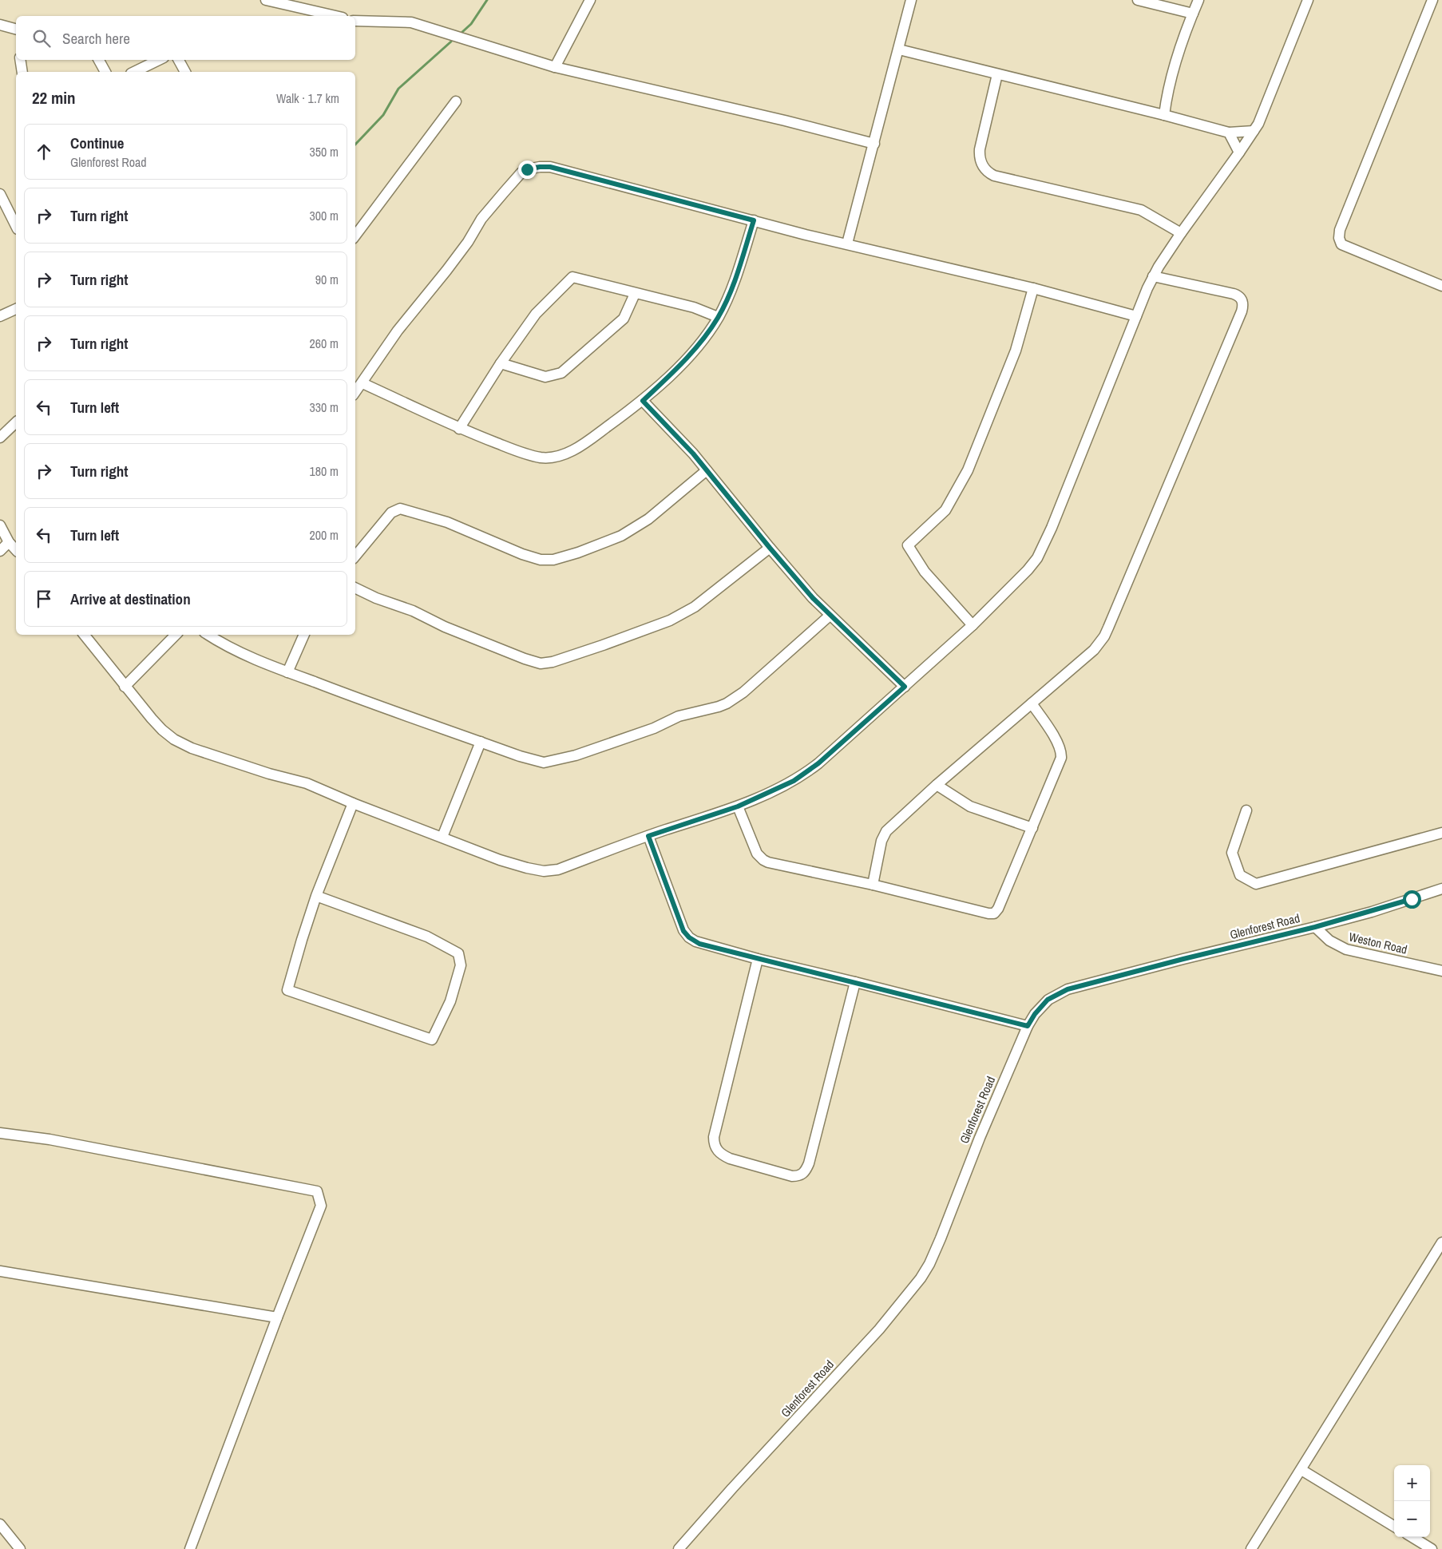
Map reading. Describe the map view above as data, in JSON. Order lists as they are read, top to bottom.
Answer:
{
  "streets": {
    "street": ["Glenforest Road", "Weston Road"]
  },
  "crossings": [
    ["Glenforest Road", "Weston Road"]
  ],
  "page": {
    "search": "Search here",
    "heading": ["22 min", "Walk · 1.7 km"],
    "list": [
      ["Continue", "Glenforest Road", "350 m"],
      ["Turn right", "300 m"],
      ["Turn right", "90 m"],
      ["Turn right", "260 m"],
      ["Turn left", "330 m"],
      ["Turn right", "180 m"],
      ["Turn left", "200 m"],
      "Arrive at destination"
    ],
    "map_buttons": ["+", "−"]
  }
}
